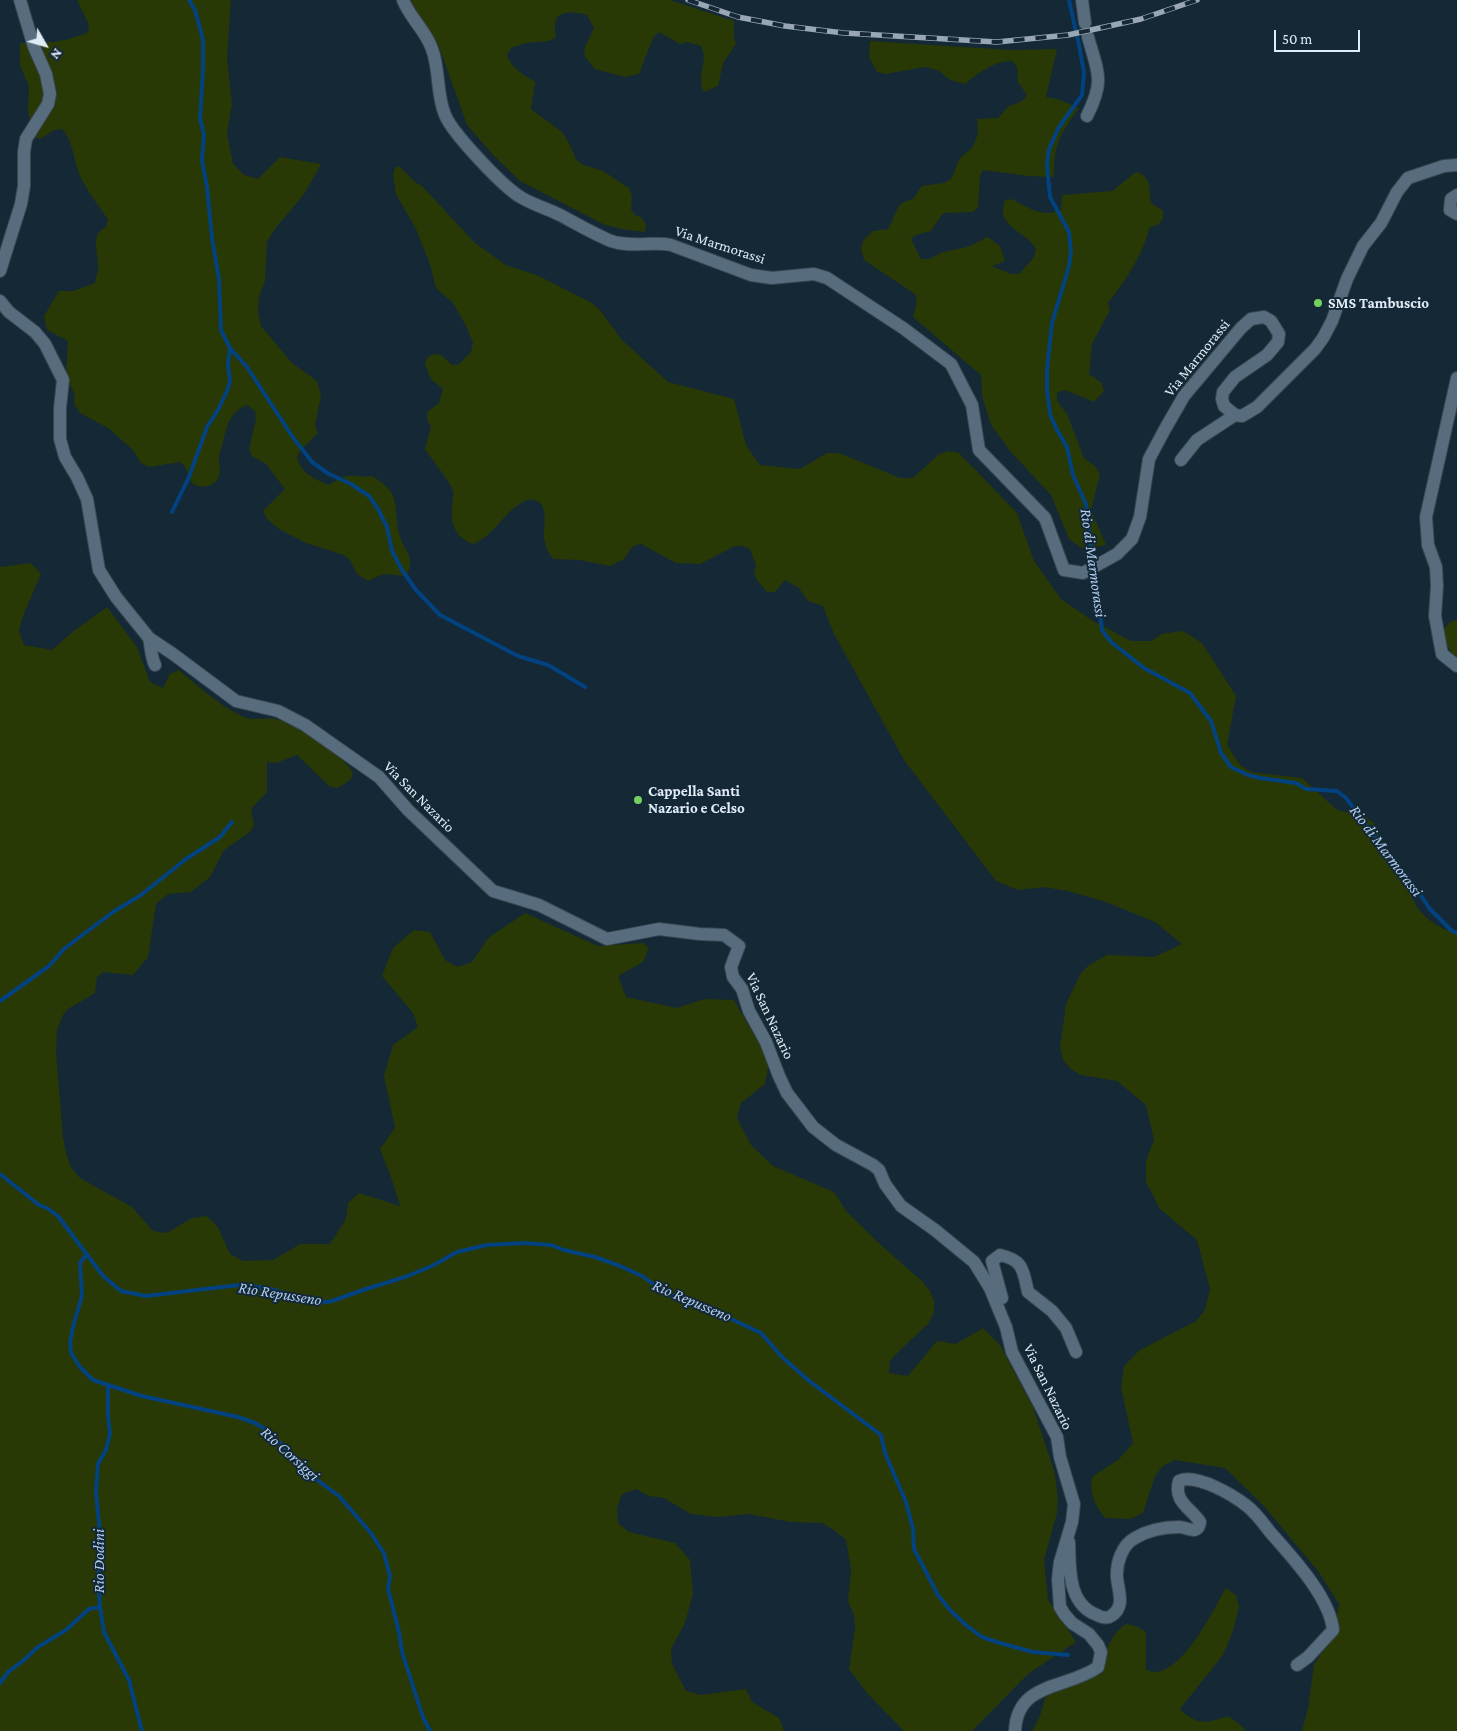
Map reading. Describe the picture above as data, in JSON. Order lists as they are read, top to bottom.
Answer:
{
  "streets": {
    "street": ["Via Marmorassi", "Via San Nazario"]
  },
  "water": [
    "Rio di Marmorassi",
    "Rio Repusseno",
    "Rio Corsiggi",
    "Rio Dodini"
  ],
  "places": ["SMS Tambuscio", "Cappella Santi Nazario e Celso"],
  "scale_bar": "50 m",
  "north": "bottom right"
}
